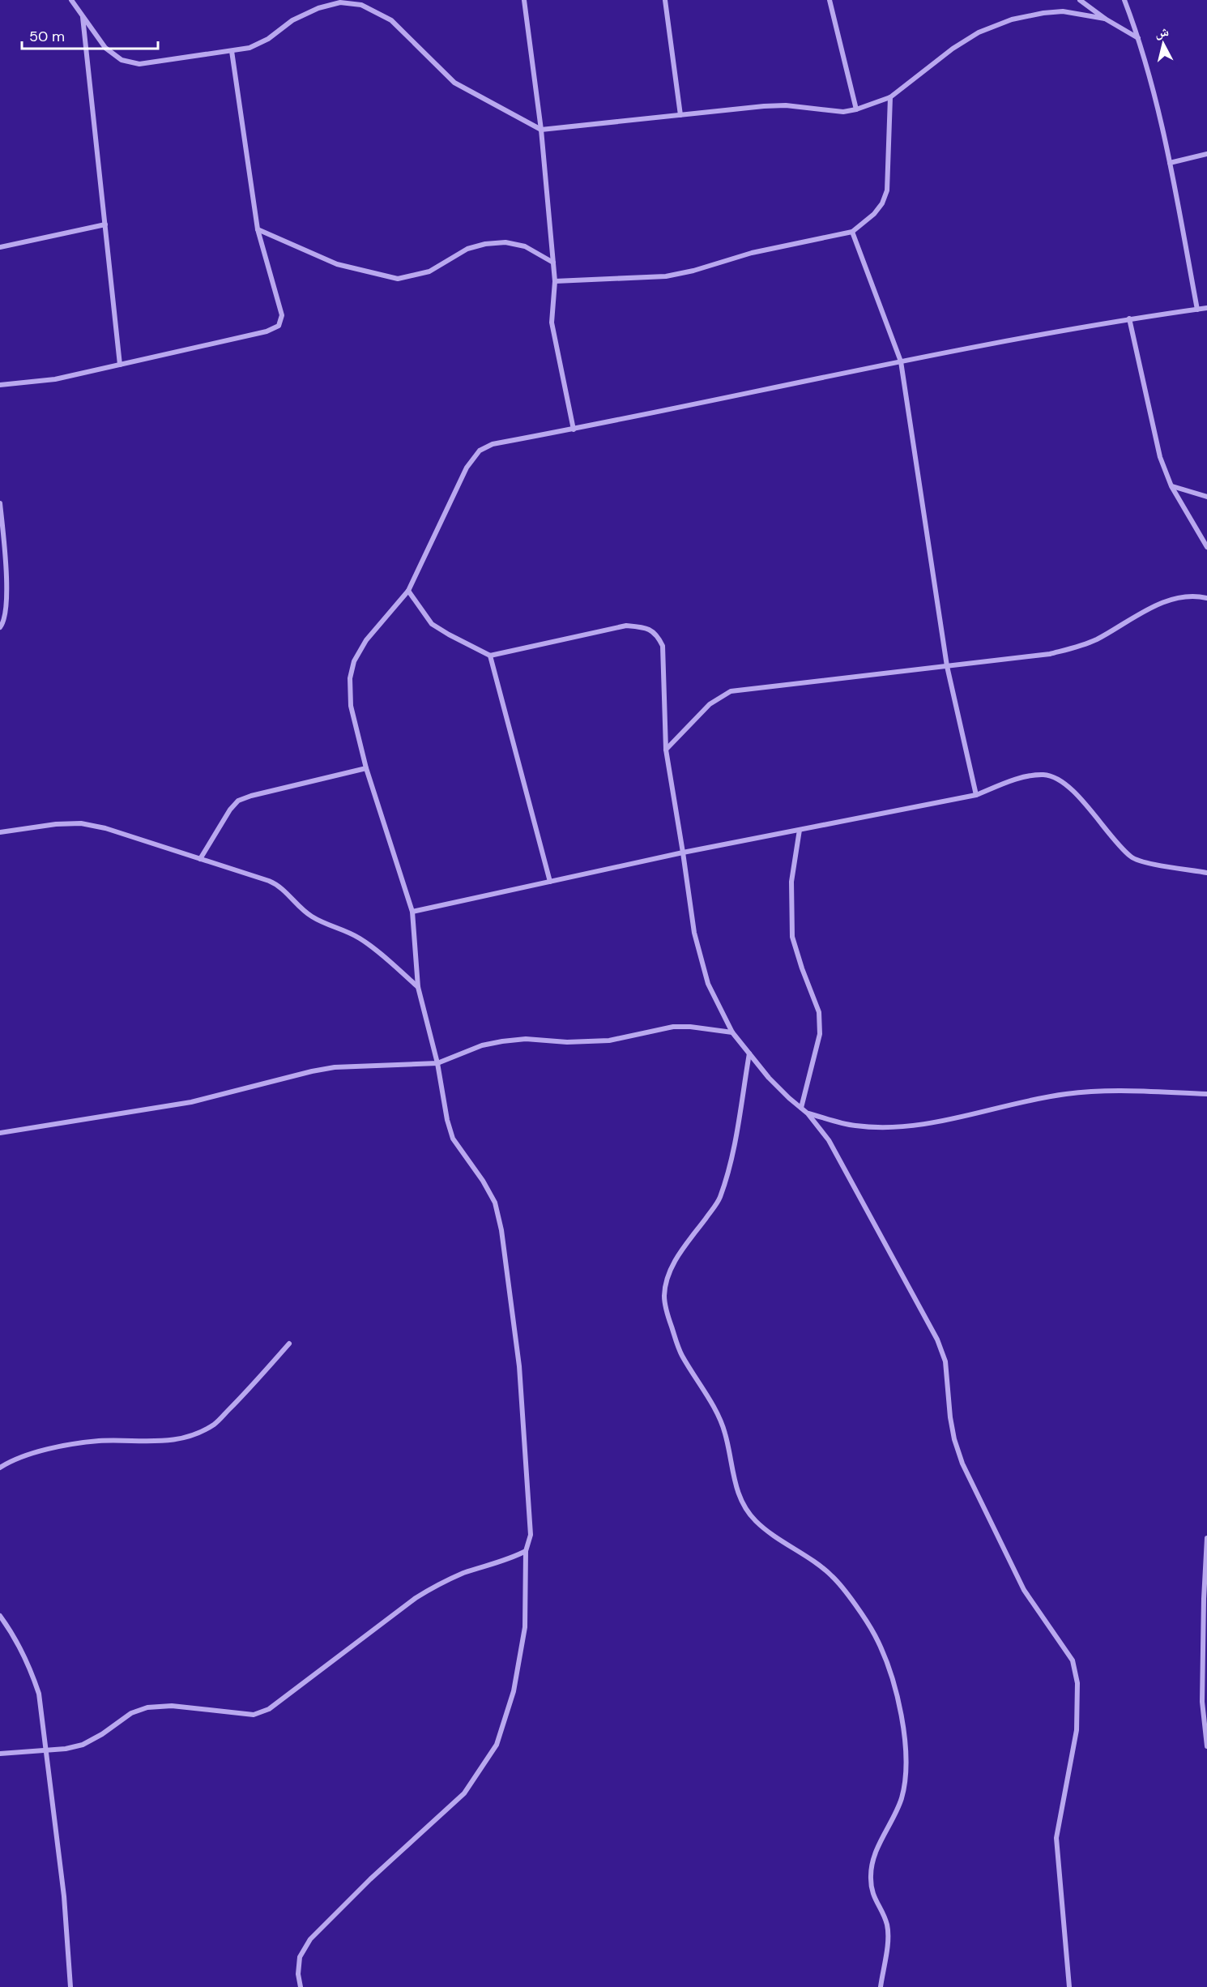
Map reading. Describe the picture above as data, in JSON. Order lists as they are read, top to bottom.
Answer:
{
  "scale_bar": "50 m",
  "north": "top"
}
